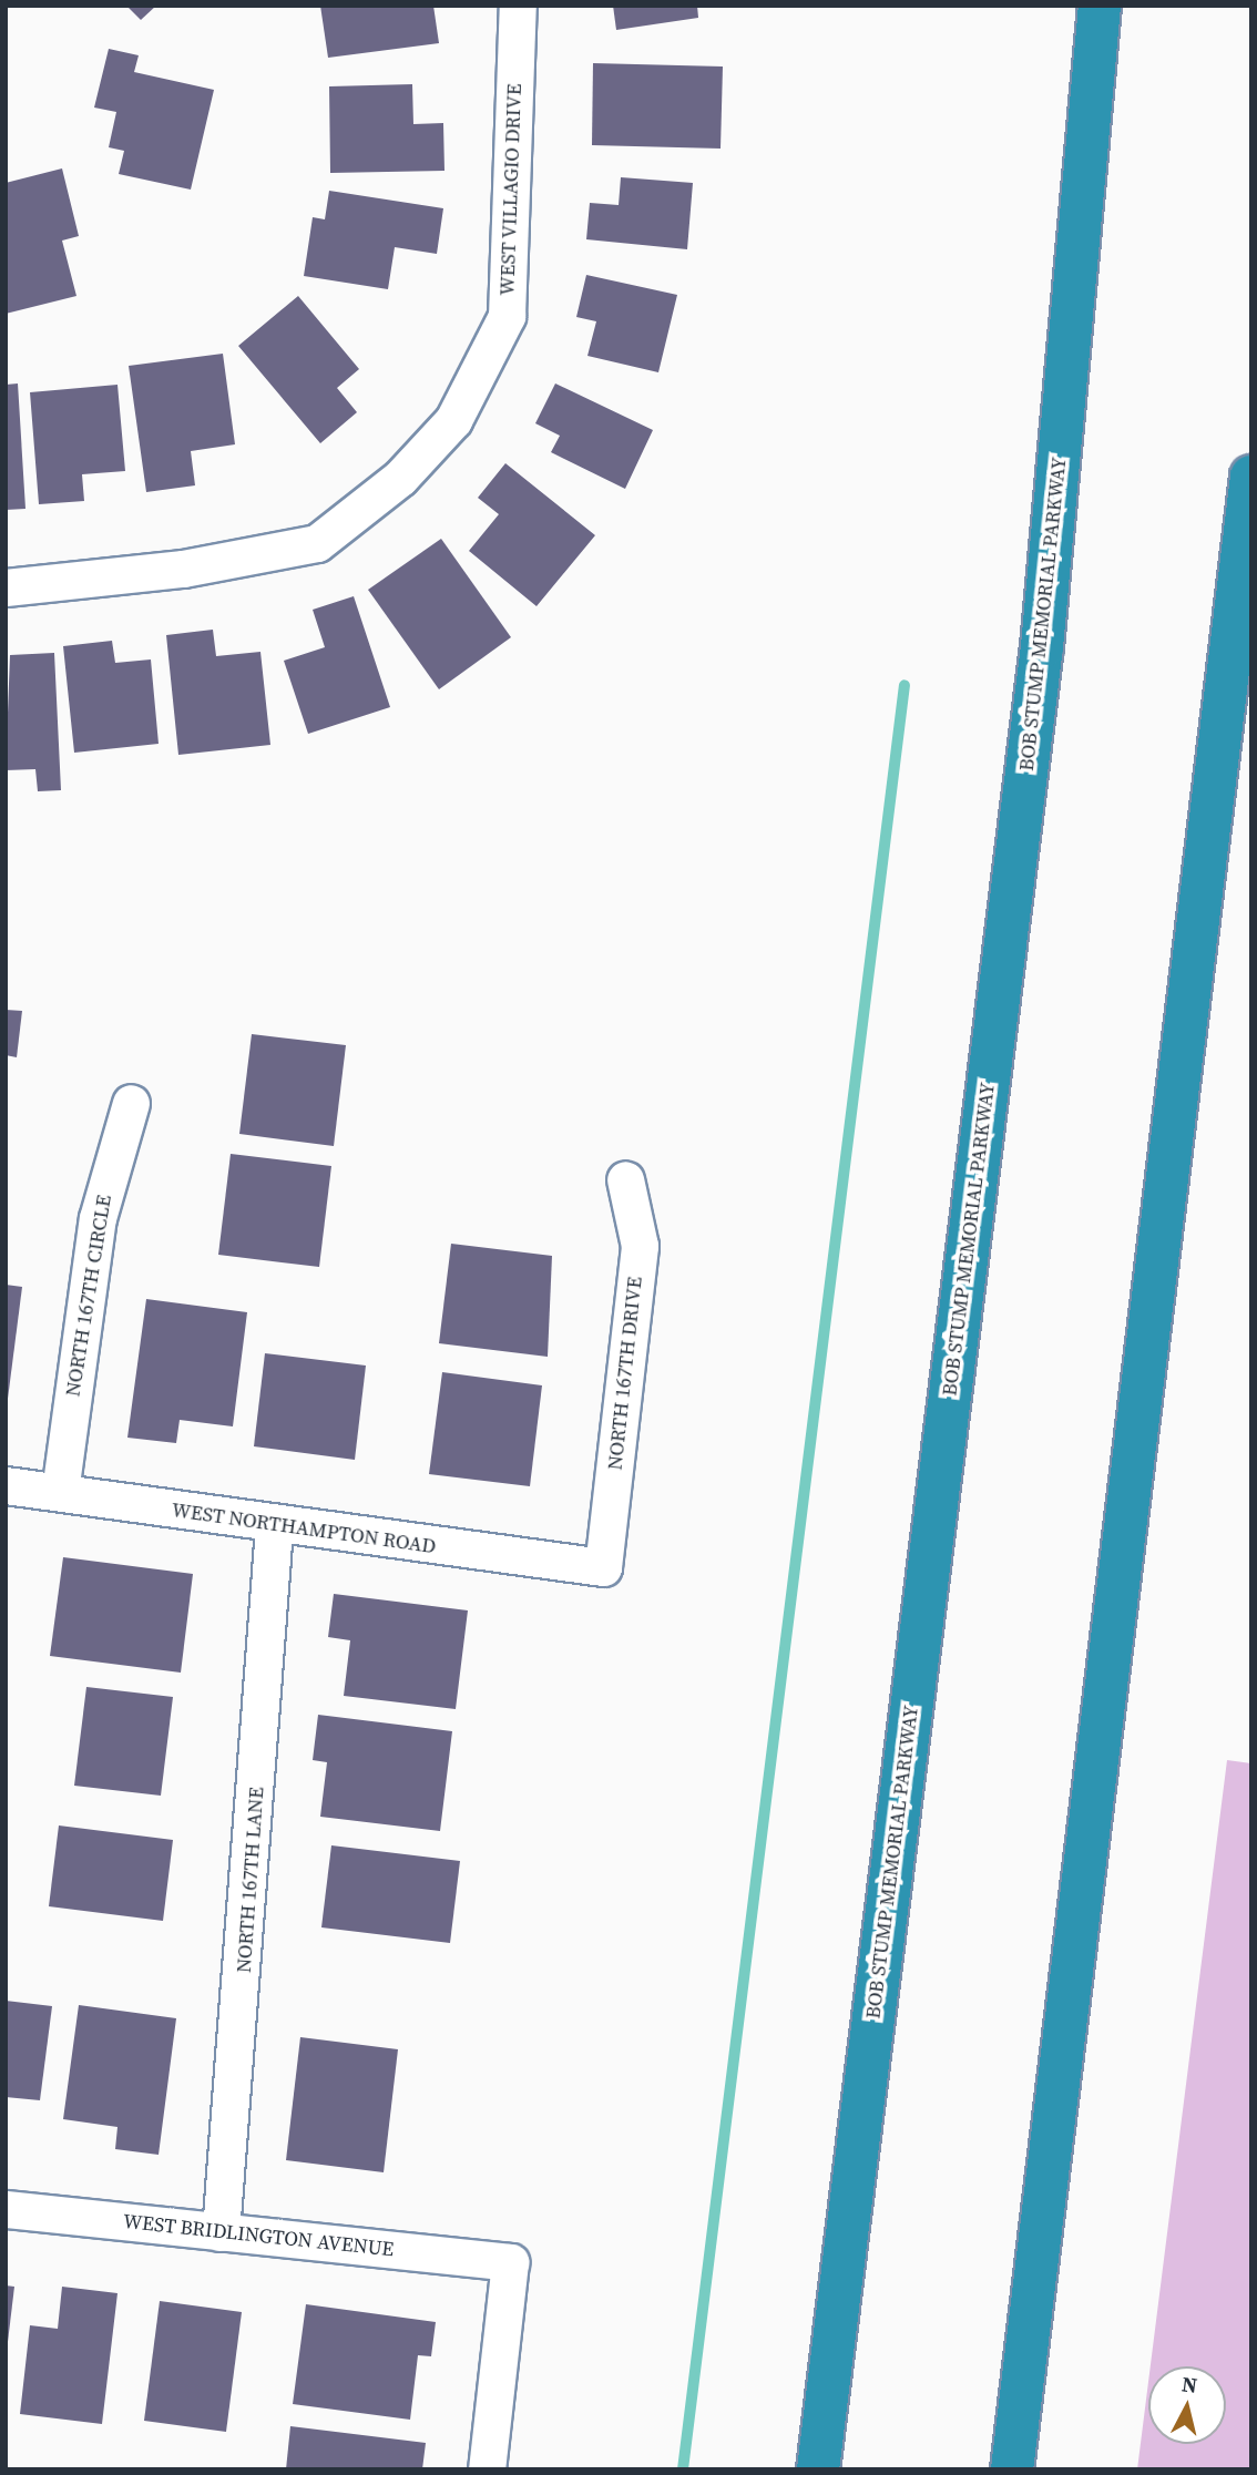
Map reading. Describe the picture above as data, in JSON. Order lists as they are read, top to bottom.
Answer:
{
  "streets": {
    "highway": ["BOB STUMP MEMORIAL PARKWAY"],
    "street": [
      "WEST VILLAGIO DRIVE",
      "NORTH 167TH CIRCLE",
      "NORTH 167TH DRIVE",
      "WEST NORTHAMPTON ROAD",
      "NORTH 167TH LANE",
      "WEST BRIDLINGTON AVENUE"
    ]
  },
  "crossings": [
    ["NORTH 167TH CIRCLE", "WEST NORTHAMPTON ROAD"],
    ["NORTH 167TH DRIVE", "WEST NORTHAMPTON ROAD"],
    ["WEST NORTHAMPTON ROAD", "NORTH 167TH LANE"],
    ["NORTH 167TH LANE", "WEST BRIDLINGTON AVENUE"]
  ],
  "north": "top"
}
